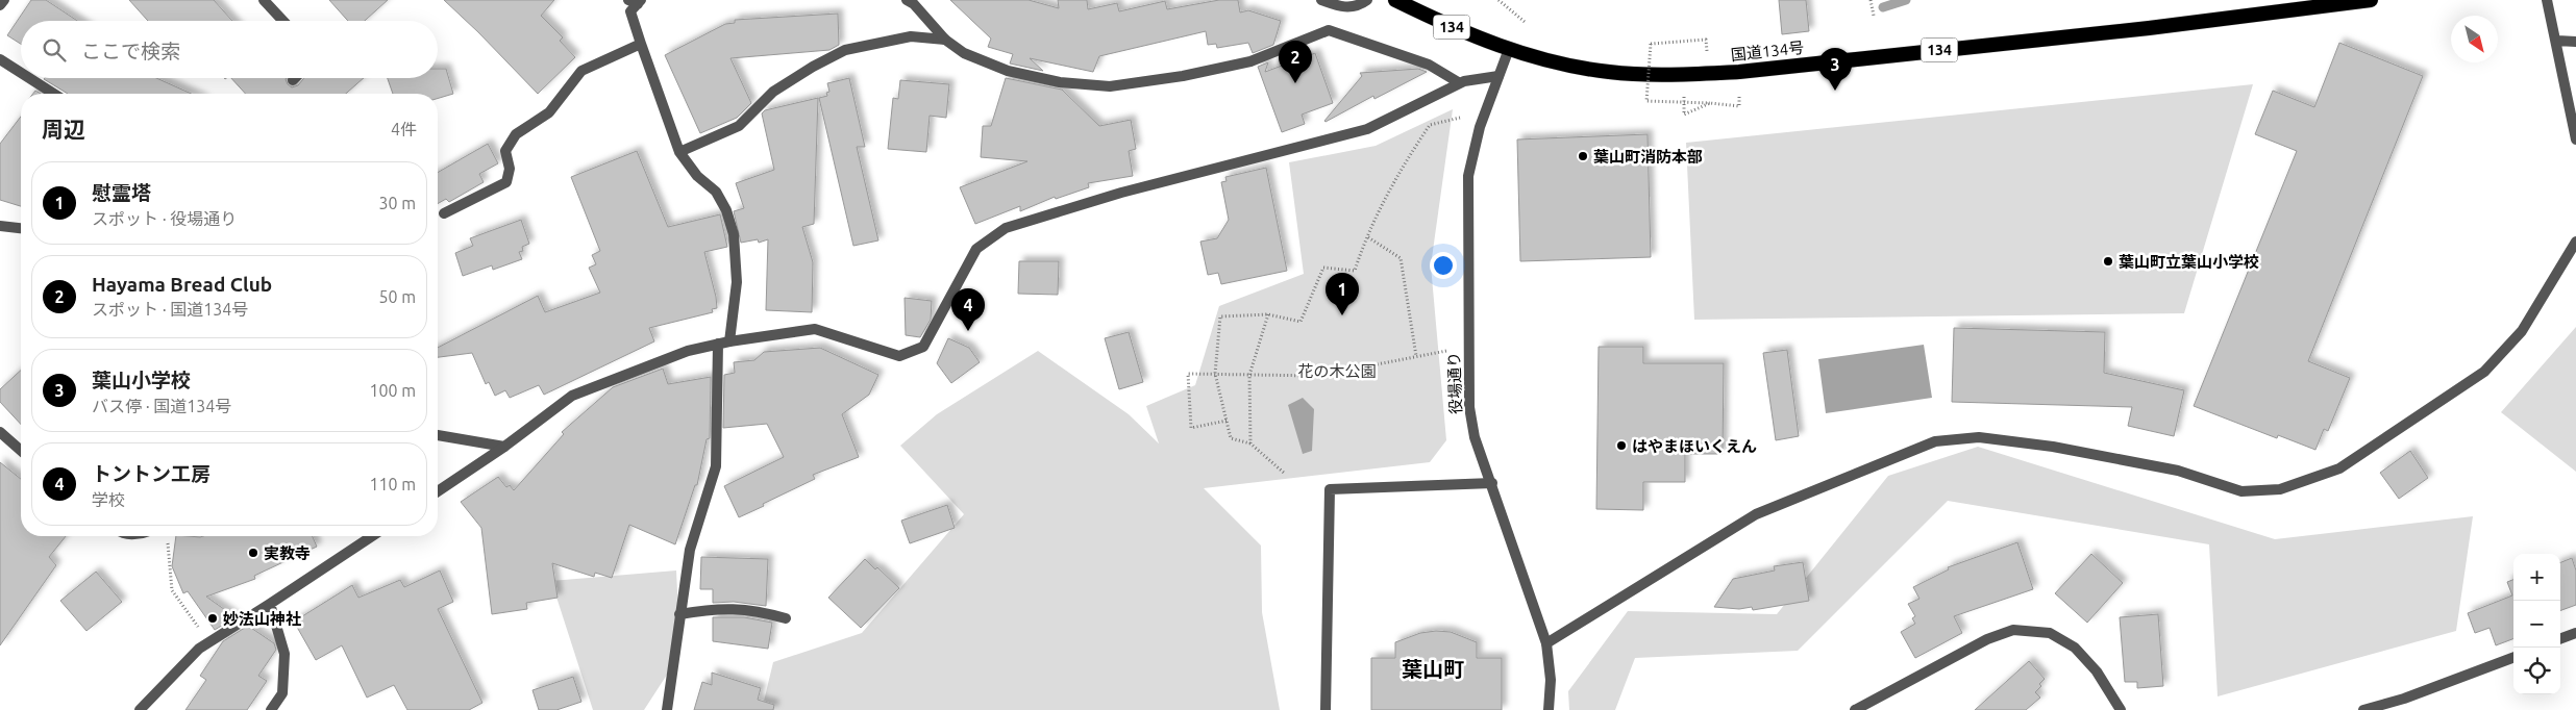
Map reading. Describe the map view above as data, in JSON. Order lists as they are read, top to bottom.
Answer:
{
  "streets": {
    "highway": ["134", "国道134号"],
    "street": ["役場通り"]
  },
  "crossings": [
    ["国道134号", "役場通り"]
  ],
  "districts": ["葉山町"],
  "parks": ["花の木公園"],
  "places": [
    "葉山町消防本部",
    "葉山町立葉山小学校",
    "はやまほいくえん",
    "実教寺",
    "妙法山神社"
  ],
  "north": "bottom right",
  "page": {
    "search": "ここで検索",
    "pins": [
      "2",
      "3",
      "1",
      "4"
    ],
    "heading": ["周辺", "4件"],
    "list": [
      {
        "mark": "1",
        "name": "慰霊塔",
        "note": "スポット · 役場通り",
        "value": "30 m"
      },
      {
        "mark": "2",
        "name": "Hayama Bread Club",
        "note": "スポット · 国道134号",
        "value": "50 m"
      },
      {
        "mark": "3",
        "name": "葉山小学校",
        "note": "バス停 · 国道134号",
        "value": "100 m"
      },
      {
        "mark": "4",
        "name": "トントン工房",
        "note": "学校",
        "value": "110 m"
      }
    ],
    "map_buttons": ["+", "−"]
  }
}
